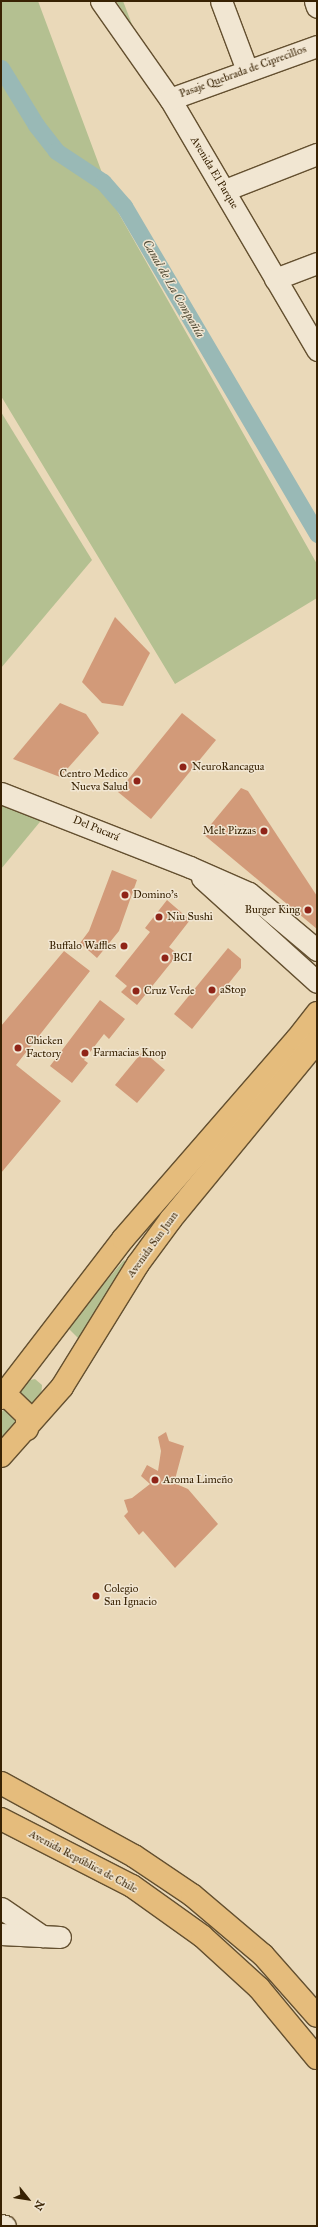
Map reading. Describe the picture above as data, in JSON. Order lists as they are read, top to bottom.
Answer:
{
  "streets": {
    "main road": ["Avenida San Juan", "Avenida República de Chile"],
    "street": ["Pasaje Quebrada de Ciprecillos", "Avenida El Parque", "Del Pucará"]
  },
  "crossings": [
    ["Pasaje Quebrada de Ciprecillos", "Avenida El Parque"]
  ],
  "water": ["Canal de La Compañía"],
  "places": [
    "NeuroRancagua",
    "Centro Medico Nueva Salud",
    "Melt Pizzas",
    "Domino's",
    "Burger King",
    "Niu Sushi",
    "Buffalo Waffles",
    "BCI",
    "aStop",
    "Cruz Verde",
    "Chicken Factory",
    "Farmacias Knop",
    "Aroma Limeño",
    "Colegio San Ignacio"
  ],
  "north": "bottom right"
}
